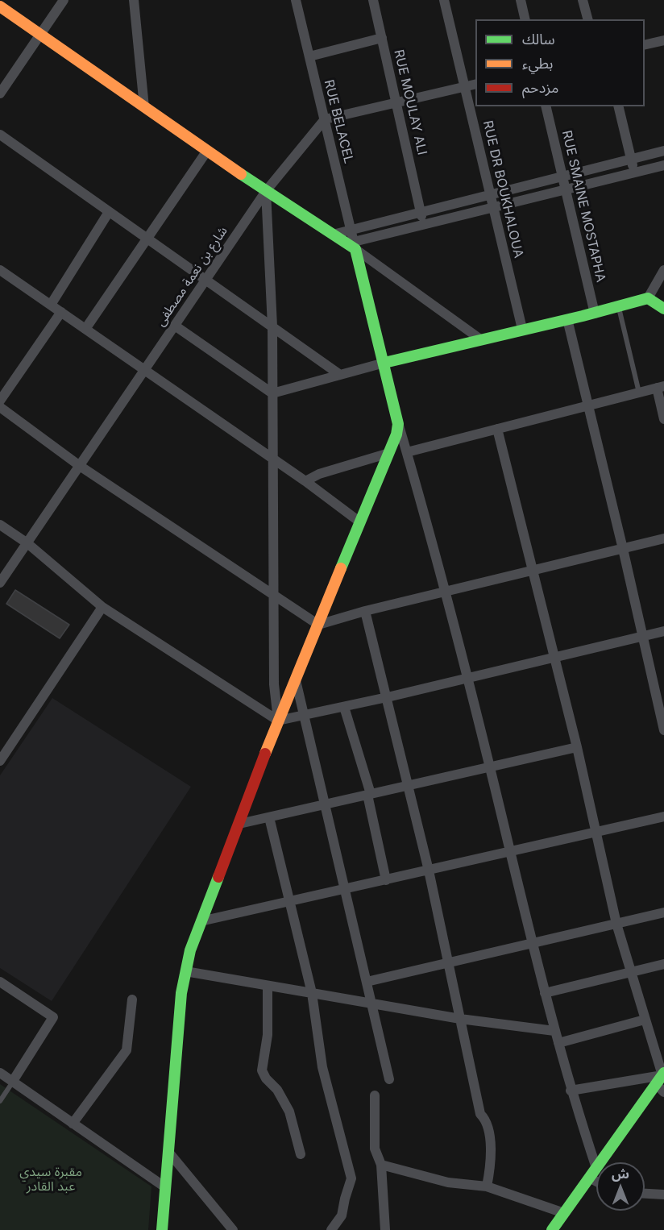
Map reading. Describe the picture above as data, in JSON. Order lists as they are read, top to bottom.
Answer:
{
  "streets": {
    "street": [
      "RUE MOULAY ALI",
      "RUE BELACEL",
      "RUE DR BOUKHALOUA",
      "RUE SMAINE MOSTAPHA",
      "شارع بن نعمة مصطفى"
    ]
  },
  "crossings": [
    ["RUE BELACEL", "شارع بن نعمة مصطفى"]
  ],
  "parks": ["مقبرة سيدي عبد القادر"],
  "legend": ["سالك", "بطيء", "مزدحم"],
  "north": "top"
}
